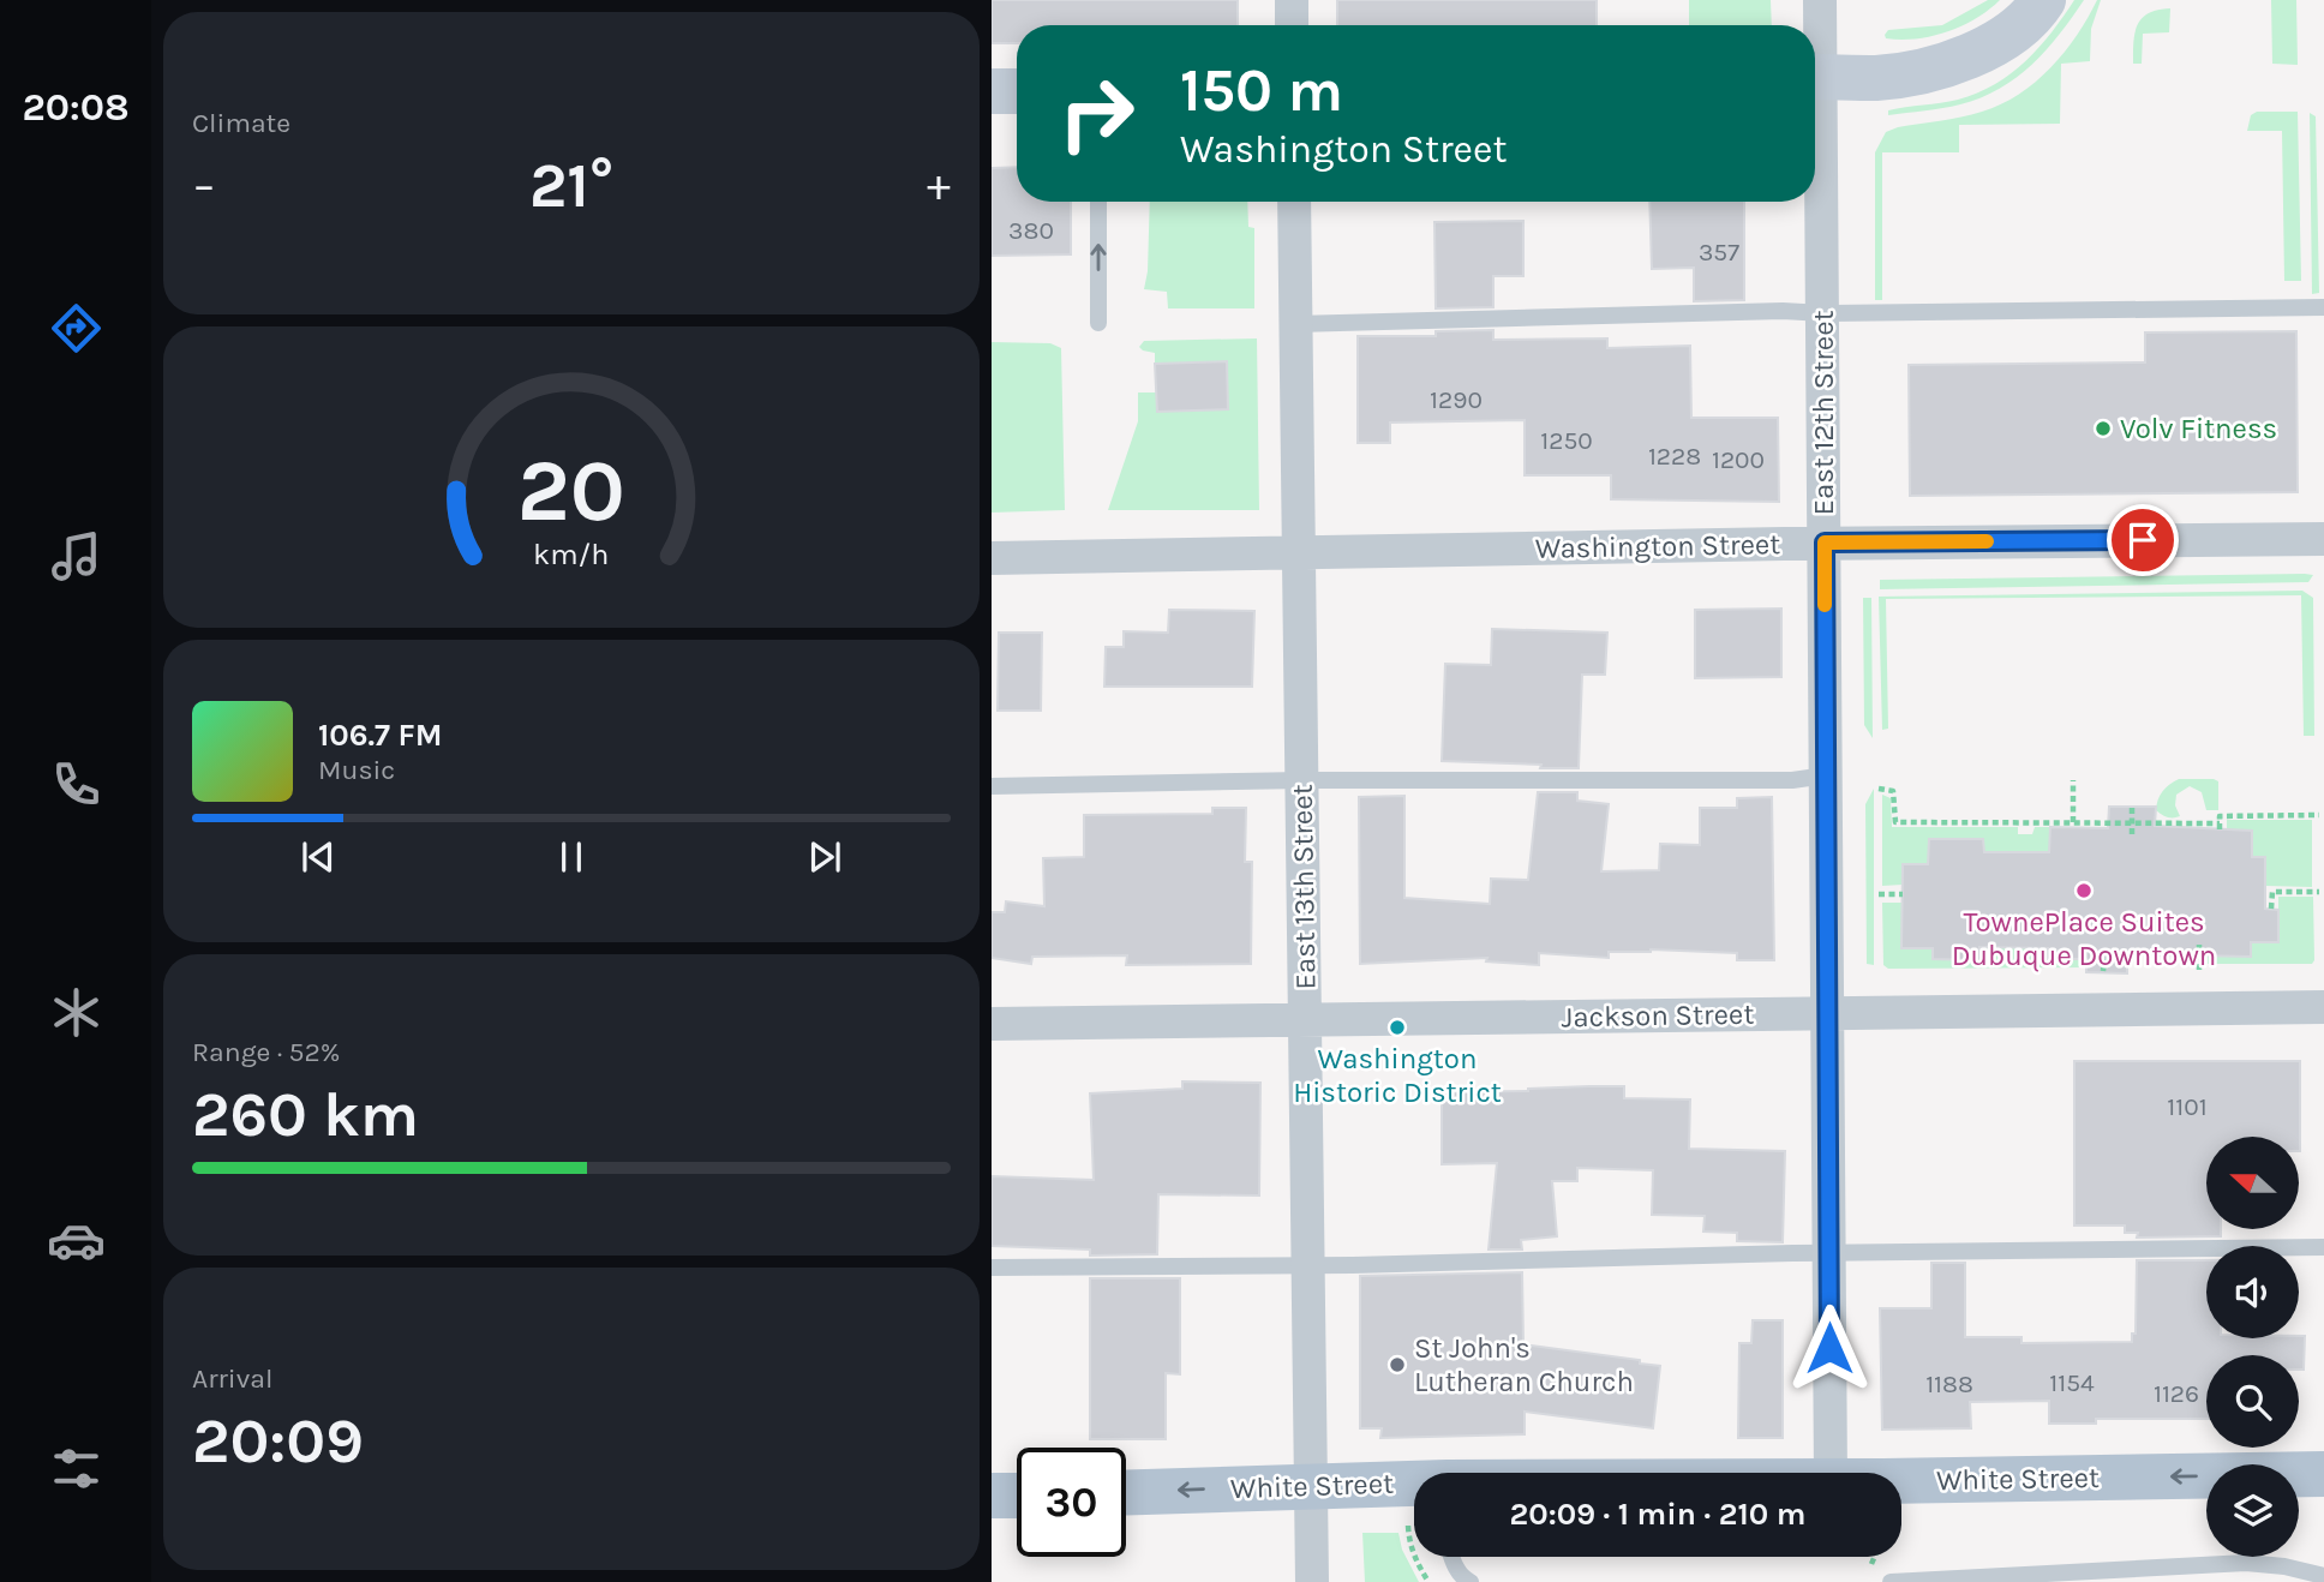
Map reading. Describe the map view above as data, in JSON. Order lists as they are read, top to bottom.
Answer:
{
  "streets": {
    "main road": ["White Street"],
    "street": [
      "East 12th Street",
      "Washington Street",
      "East 13th Street",
      "Jackson Street"
    ]
  },
  "crossings": [
    ["East 12th Street", "Washington Street"],
    ["East 12th Street", "Jackson Street"],
    ["Washington Street", "East 13th Street"],
    ["East 13th Street", "Jackson Street"],
    ["East 13th Street", "White Street"]
  ],
  "one_way": ["White Street"],
  "places": [
    "Volv Fitness",
    "TownePlace Suites Dubuque Downtown",
    "Washington Historic District",
    "St John's Lutheran Church"
  ],
  "house_numbers": [
    "380",
    "357",
    "1290",
    "1250",
    "1228",
    "1200",
    "1101",
    "1154",
    "1188",
    "1126"
  ],
  "north": "left",
  "page": {
    "tabs": "20:08",
    "tile": [
      "Climate",
      ["Range · 52%", "260 km"],
      ["Arrival", "20:09"]
    ],
    "turn": ["150 m", "Washington Street"],
    "heat": ["−", "21°", "+"],
    "song": ["106.7 FM", "Music"],
    "limit": "30",
    "trip": "20:09 · 1 min · 210 m",
    "gauge": ["20", "km/h"]
  }
}
